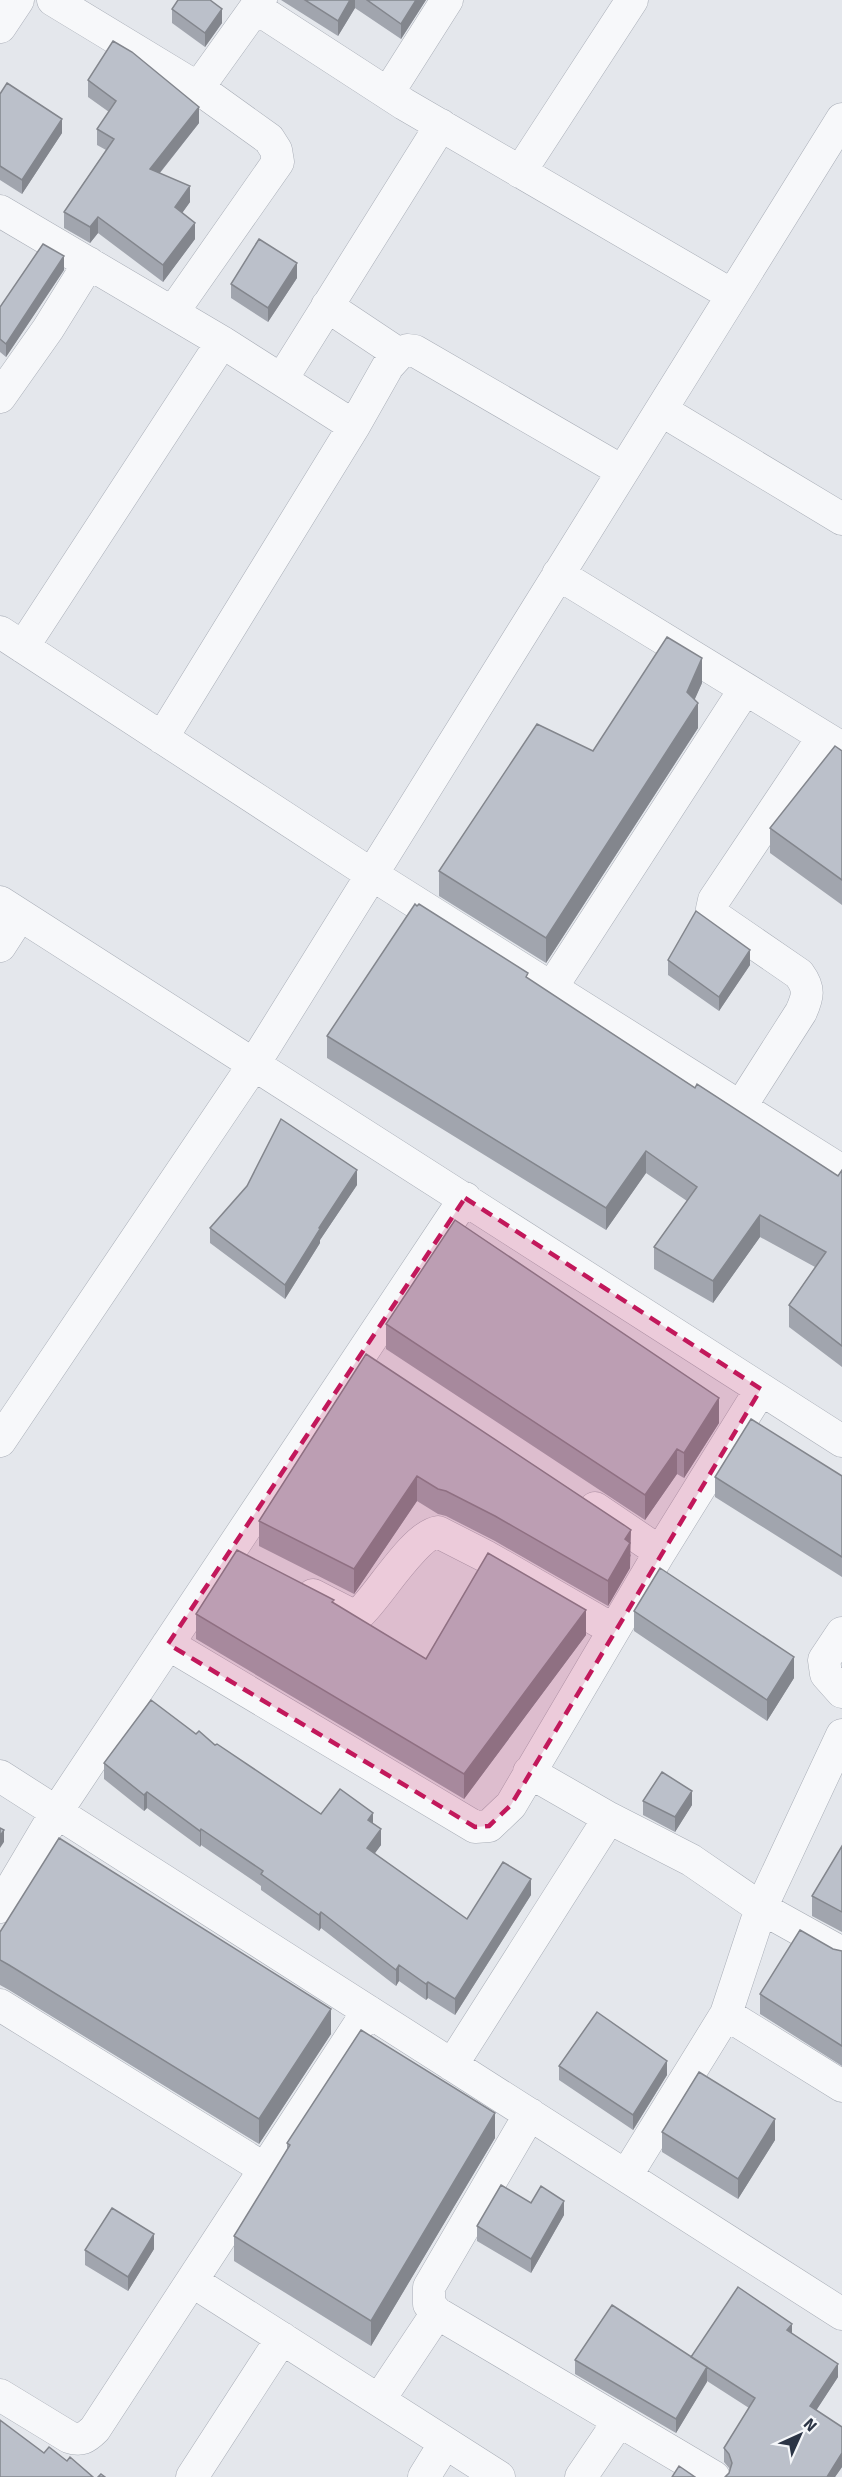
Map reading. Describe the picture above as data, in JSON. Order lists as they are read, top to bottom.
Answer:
{
  "north": "top right"
}
